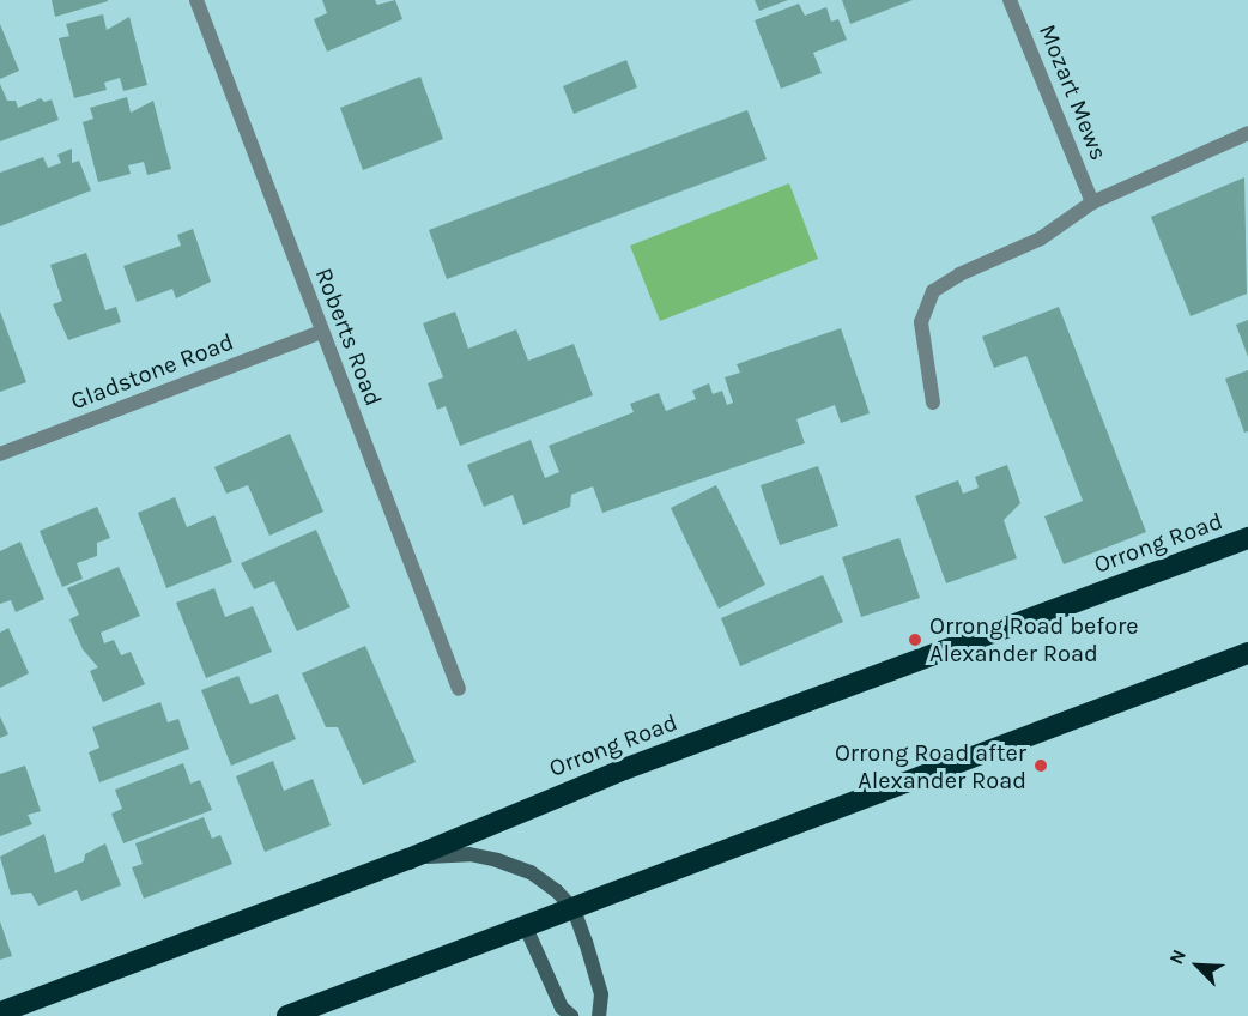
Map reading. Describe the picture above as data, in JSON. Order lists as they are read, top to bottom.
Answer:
{
  "streets": {
    "highway": ["Orrong Road"],
    "street": ["Mozart Mews", "Roberts Road", "Gladstone Road"]
  },
  "crossings": [
    ["Roberts Road", "Gladstone Road"]
  ],
  "places": ["Orrong Road before Alexander Road", "Orrong Road after Alexander Road"],
  "north": "top left"
}
